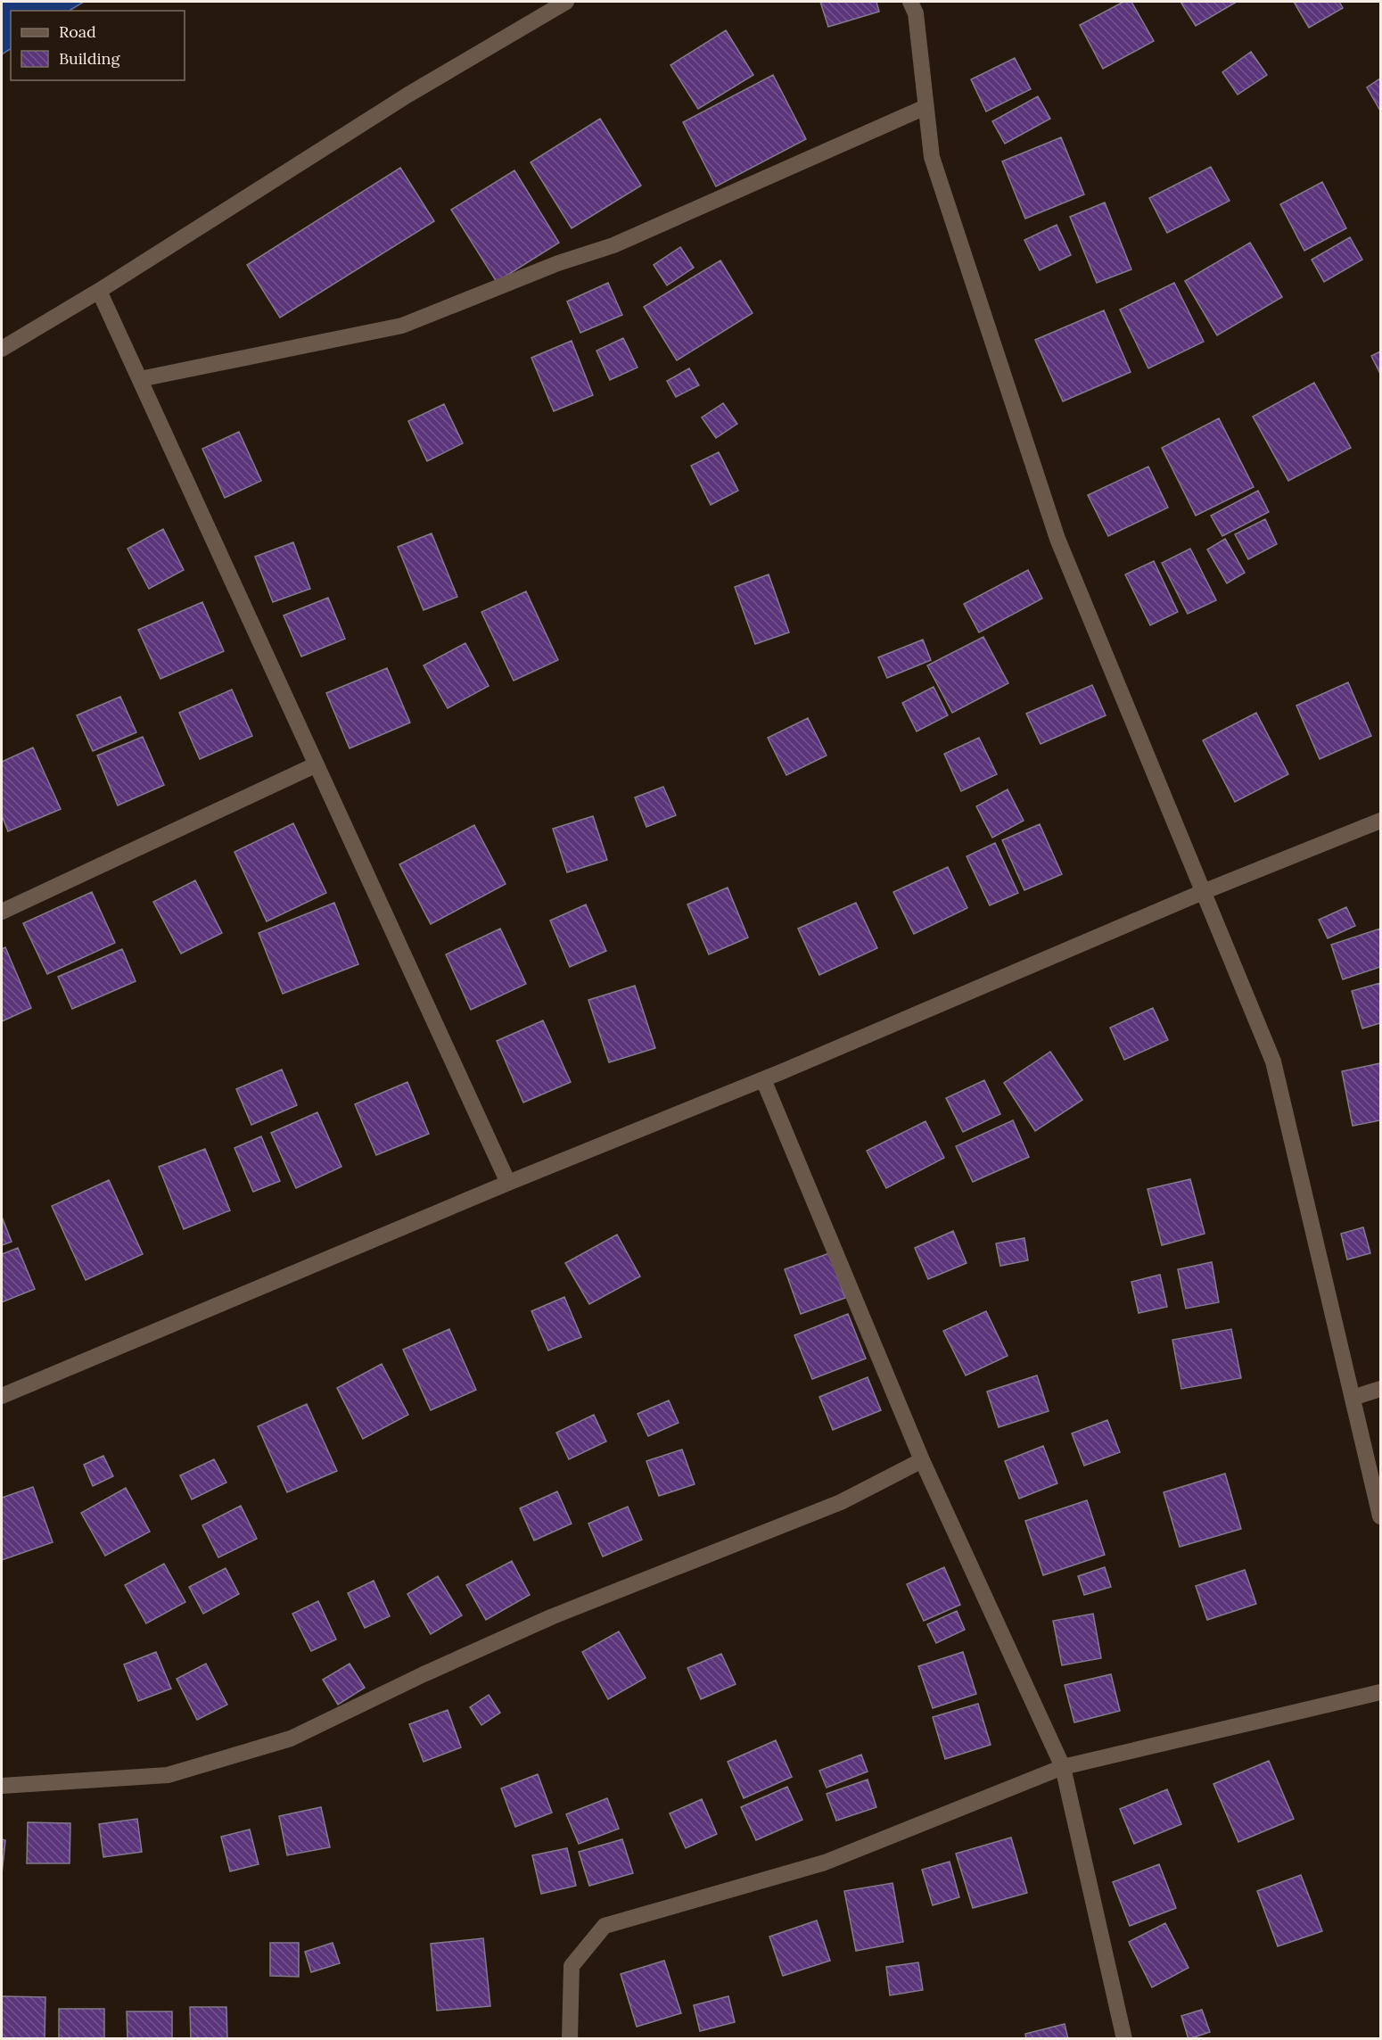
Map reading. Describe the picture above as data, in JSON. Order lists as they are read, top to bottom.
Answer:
{
  "legend": ["Road", "Building"]
}
